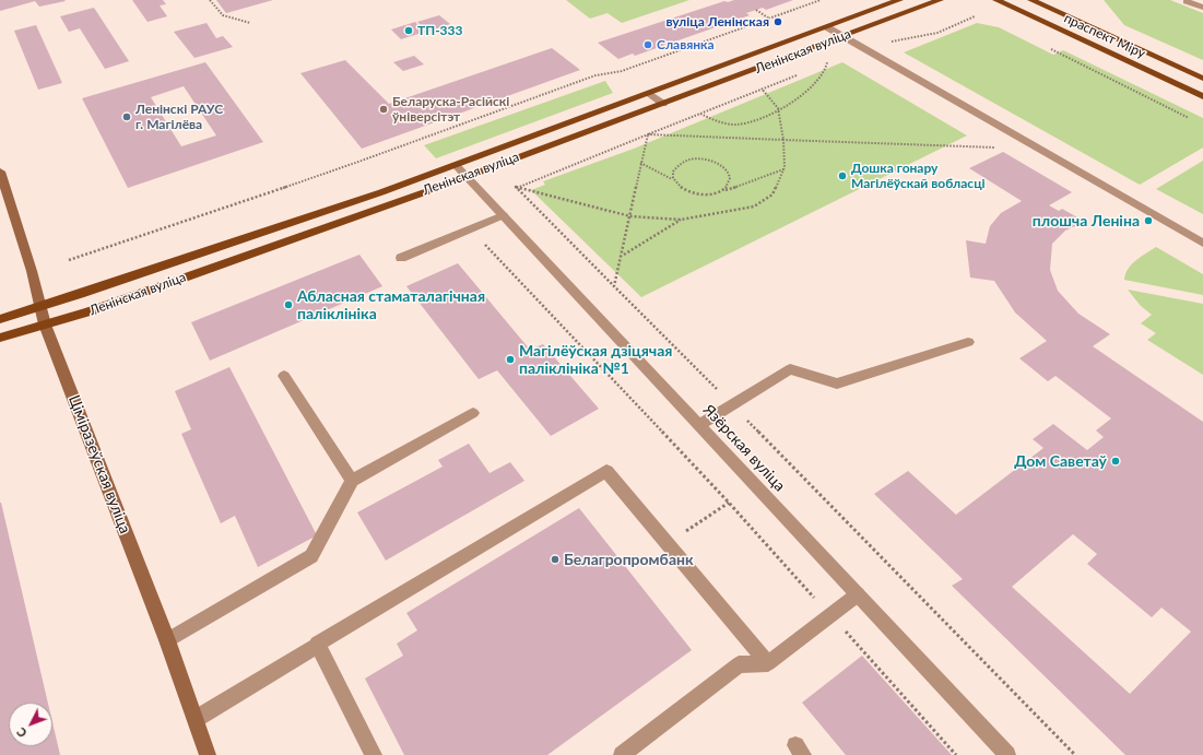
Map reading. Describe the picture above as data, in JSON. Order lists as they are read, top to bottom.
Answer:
{
  "streets": {
    "main road": ["праспект Міру", "Ленінская вуліца", "Ціміразеўская вуліца"],
    "street": ["Язёрская вуліца"]
  },
  "crossings": [
    ["Ленінская вуліца", "Язёрская вуліца"],
    ["Ленінская вуліца", "Ціміразеўская вуліца"]
  ],
  "places": [
    "вуліца Ленінская",
    "ТП-333",
    "Славянка",
    "Беларуска-Расійскі ўніверсітэт",
    "Ленінскі РАУС г. Магілёва",
    "Дошка гонару Магілёўскай вобласці",
    "плошча Леніна",
    "Абласная стаматалагічная паліклініка",
    "Магілёўская дзіцячая паліклініка №1",
    "Дом Саветаў",
    "Белагропромбанк"
  ],
  "north": "bottom left"
}
